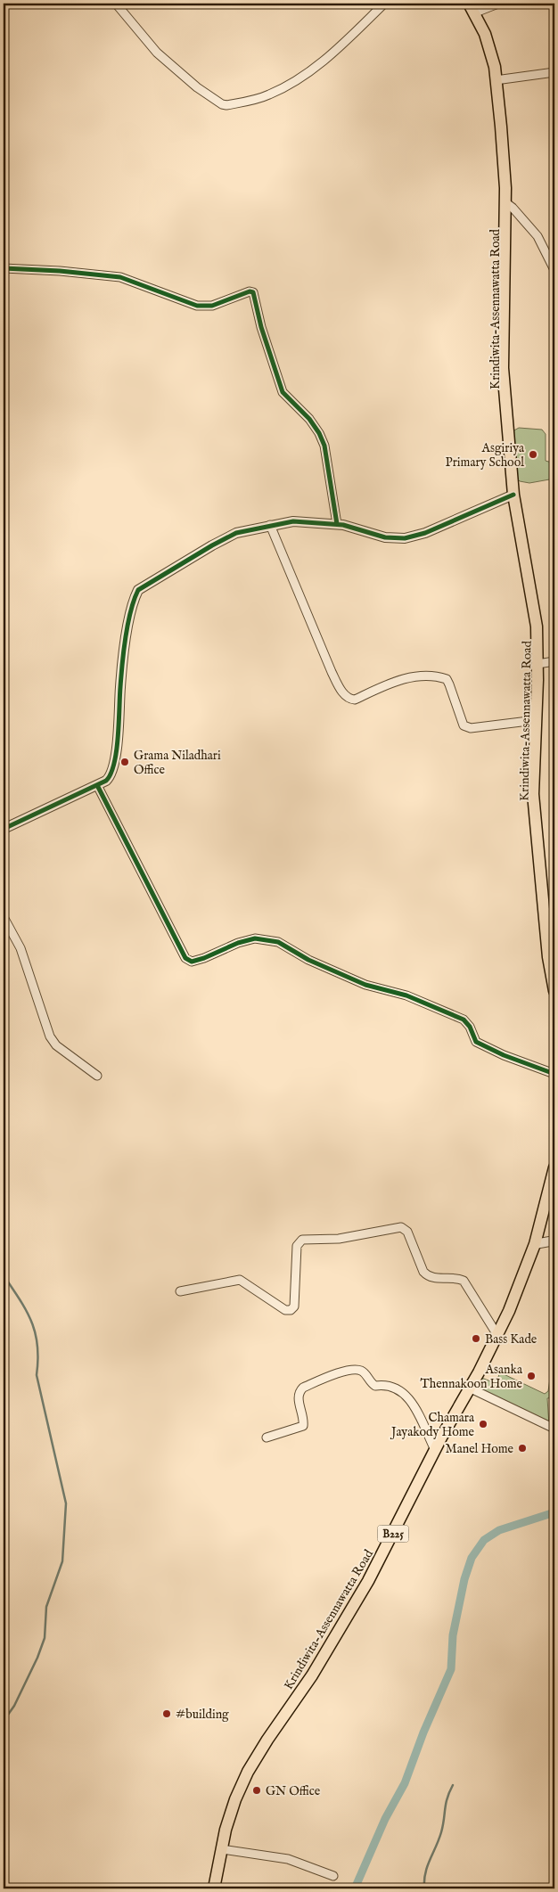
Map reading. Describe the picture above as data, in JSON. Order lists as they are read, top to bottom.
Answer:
{
  "streets": {
    "main road": ["Krindiwita-Assennawatta Road", "B225"]
  },
  "places": [
    "Asgiriya Primary School",
    "Grama Niladhari Office",
    "Bass Kade",
    "Asanka Thennakoon Home",
    "Chamara Jayakody Home",
    "Manel Home",
    "#building",
    "GN Office"
  ]
}
